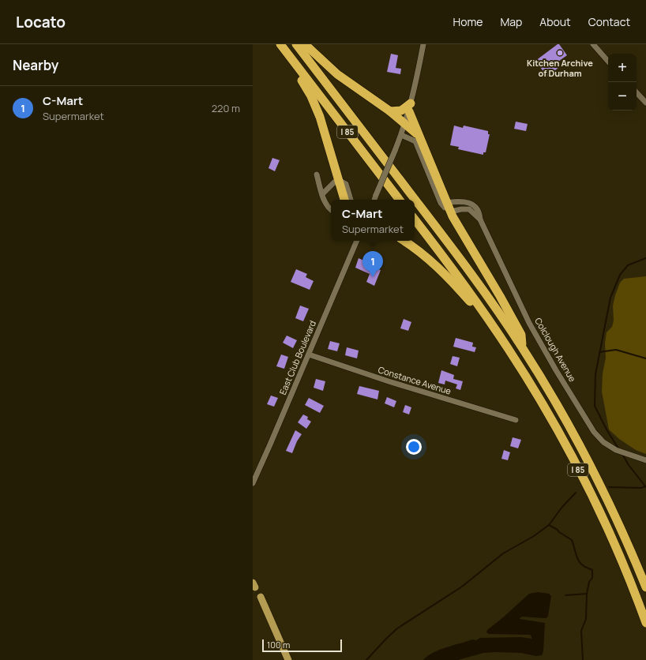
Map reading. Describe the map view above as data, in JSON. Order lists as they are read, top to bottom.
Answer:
{
  "streets": {
    "highway": ["I 85"],
    "street": ["Colclough Avenue", "East Club Boulevard", "Constance Avenue"]
  },
  "crossings": [
    ["East Club Boulevard", "Constance Avenue"]
  ],
  "places": ["Kitchen Archive of Durham"],
  "scale_bar": "100 m",
  "page": {
    "header": "Locato",
    "nav": [
      "Home",
      "Map",
      "About",
      "Contact"
    ],
    "heading": "Nearby",
    "map_buttons": ["+", "−"],
    "list": [
      {
        "mark": "1",
        "name": "C-Mart",
        "note": "Supermarket",
        "value": "220 m"
      }
    ],
    "popup": ["C-Mart", "Supermarket"],
    "pins": "1",
    "scale": "100 m"
  }
}
